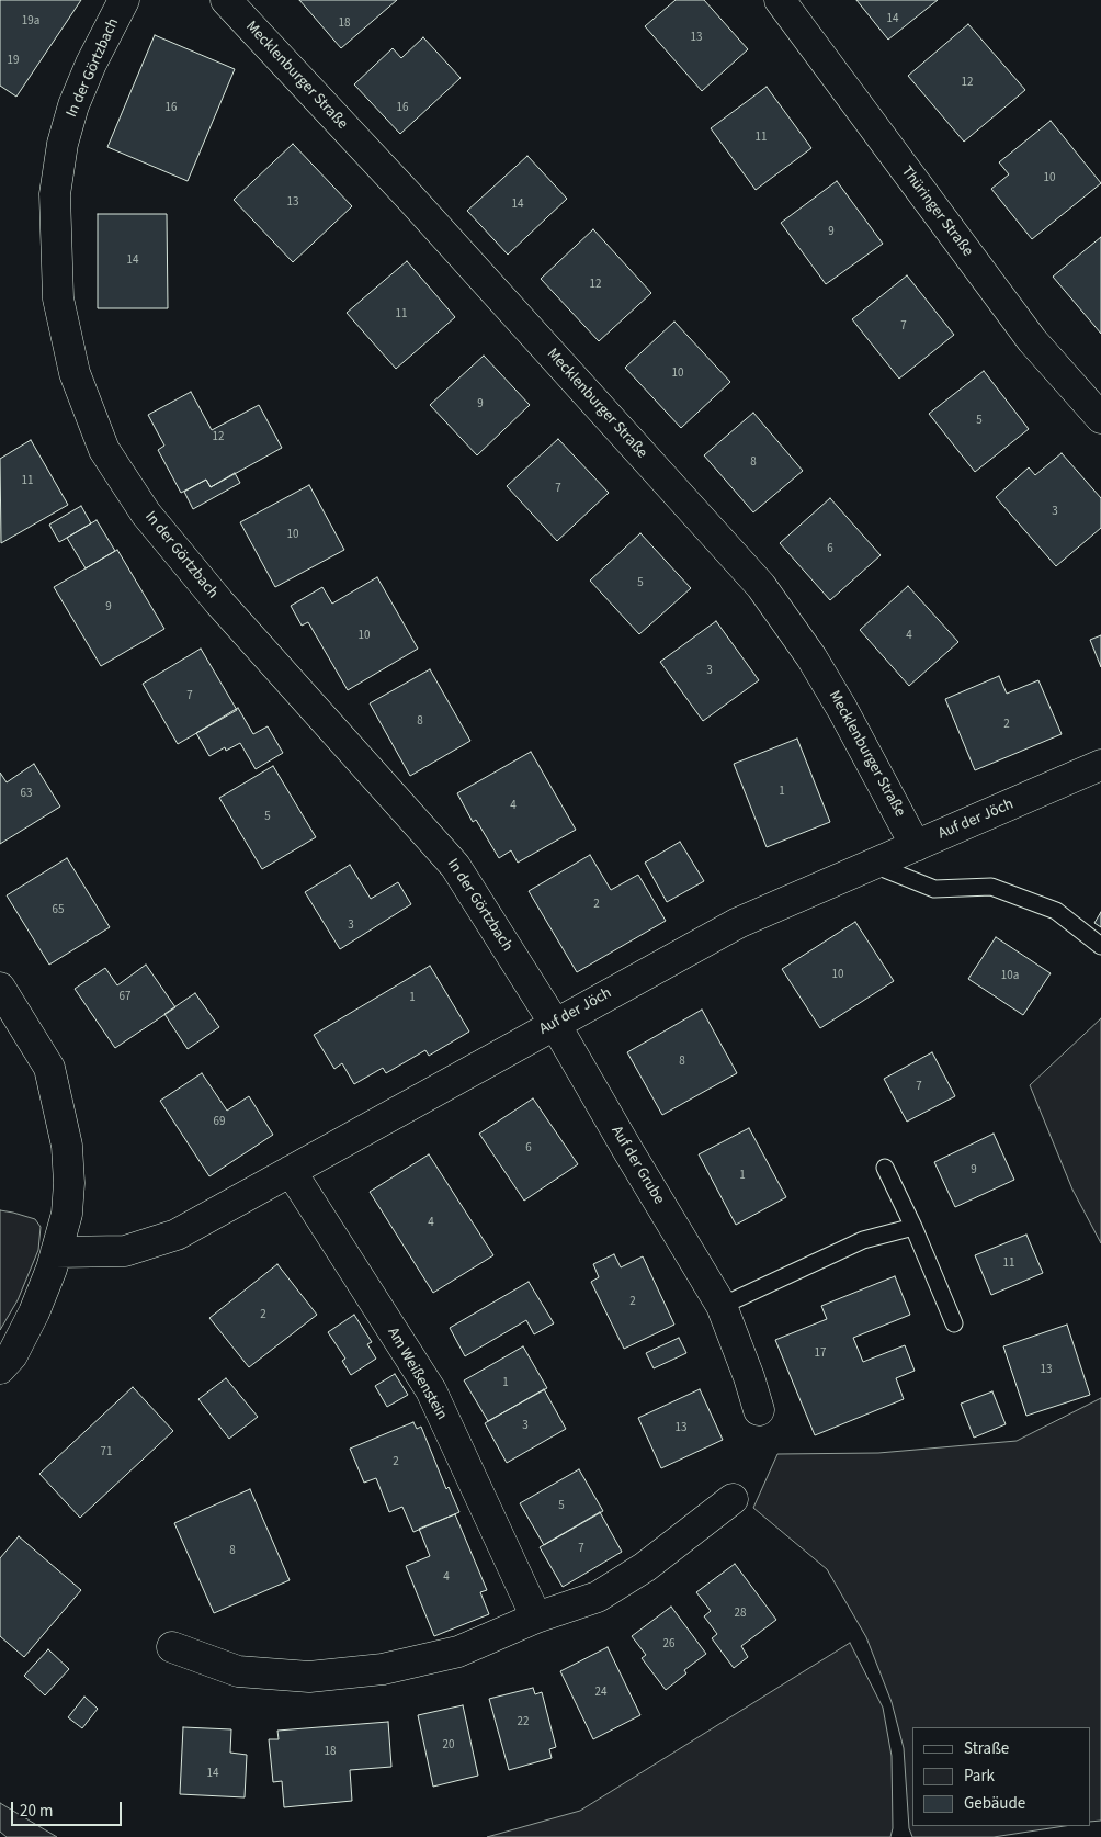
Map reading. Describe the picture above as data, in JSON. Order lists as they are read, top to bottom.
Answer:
{
  "streets": {
    "street": [
      "In der Görtzbach",
      "Mecklenburger Straße",
      "Thüringer Straße",
      "Auf der Jöch",
      "Auf der Grube",
      "Am Weißenstein"
    ]
  },
  "crossings": [
    ["In der Görtzbach", "Auf der Jöch"],
    ["In der Görtzbach", "Auf der Grube"],
    ["Mecklenburger Straße", "Auf der Jöch"],
    ["Auf der Jöch", "Auf der Grube"],
    ["Auf der Jöch", "Am Weißenstein"]
  ],
  "house_numbers": [
    "14",
    "19a",
    "18",
    "13",
    "19",
    "12",
    "16",
    "16",
    "11",
    "10",
    "13",
    "14",
    "9",
    "14",
    "12",
    "11",
    "7",
    "10",
    "9",
    "5",
    "12",
    "8",
    "11",
    "7",
    "3",
    "10",
    "6",
    "5",
    "9",
    "10",
    "4",
    "3",
    "7",
    "8",
    "2",
    "1",
    "63",
    "4",
    "5",
    "2",
    "65",
    "3",
    "10",
    "10a",
    "67",
    "1",
    "8",
    "7",
    "69",
    "6",
    "9",
    "1",
    "4",
    "11",
    "2",
    "2",
    "17",
    "13",
    "1",
    "3",
    "13",
    "71",
    "2",
    "5",
    "7",
    "8",
    "4",
    "28",
    "26",
    "24",
    "22",
    "20",
    "18",
    "14"
  ],
  "legend": ["Straße", "Park", "Gebäude"],
  "scale_bar": "20 m"
}
